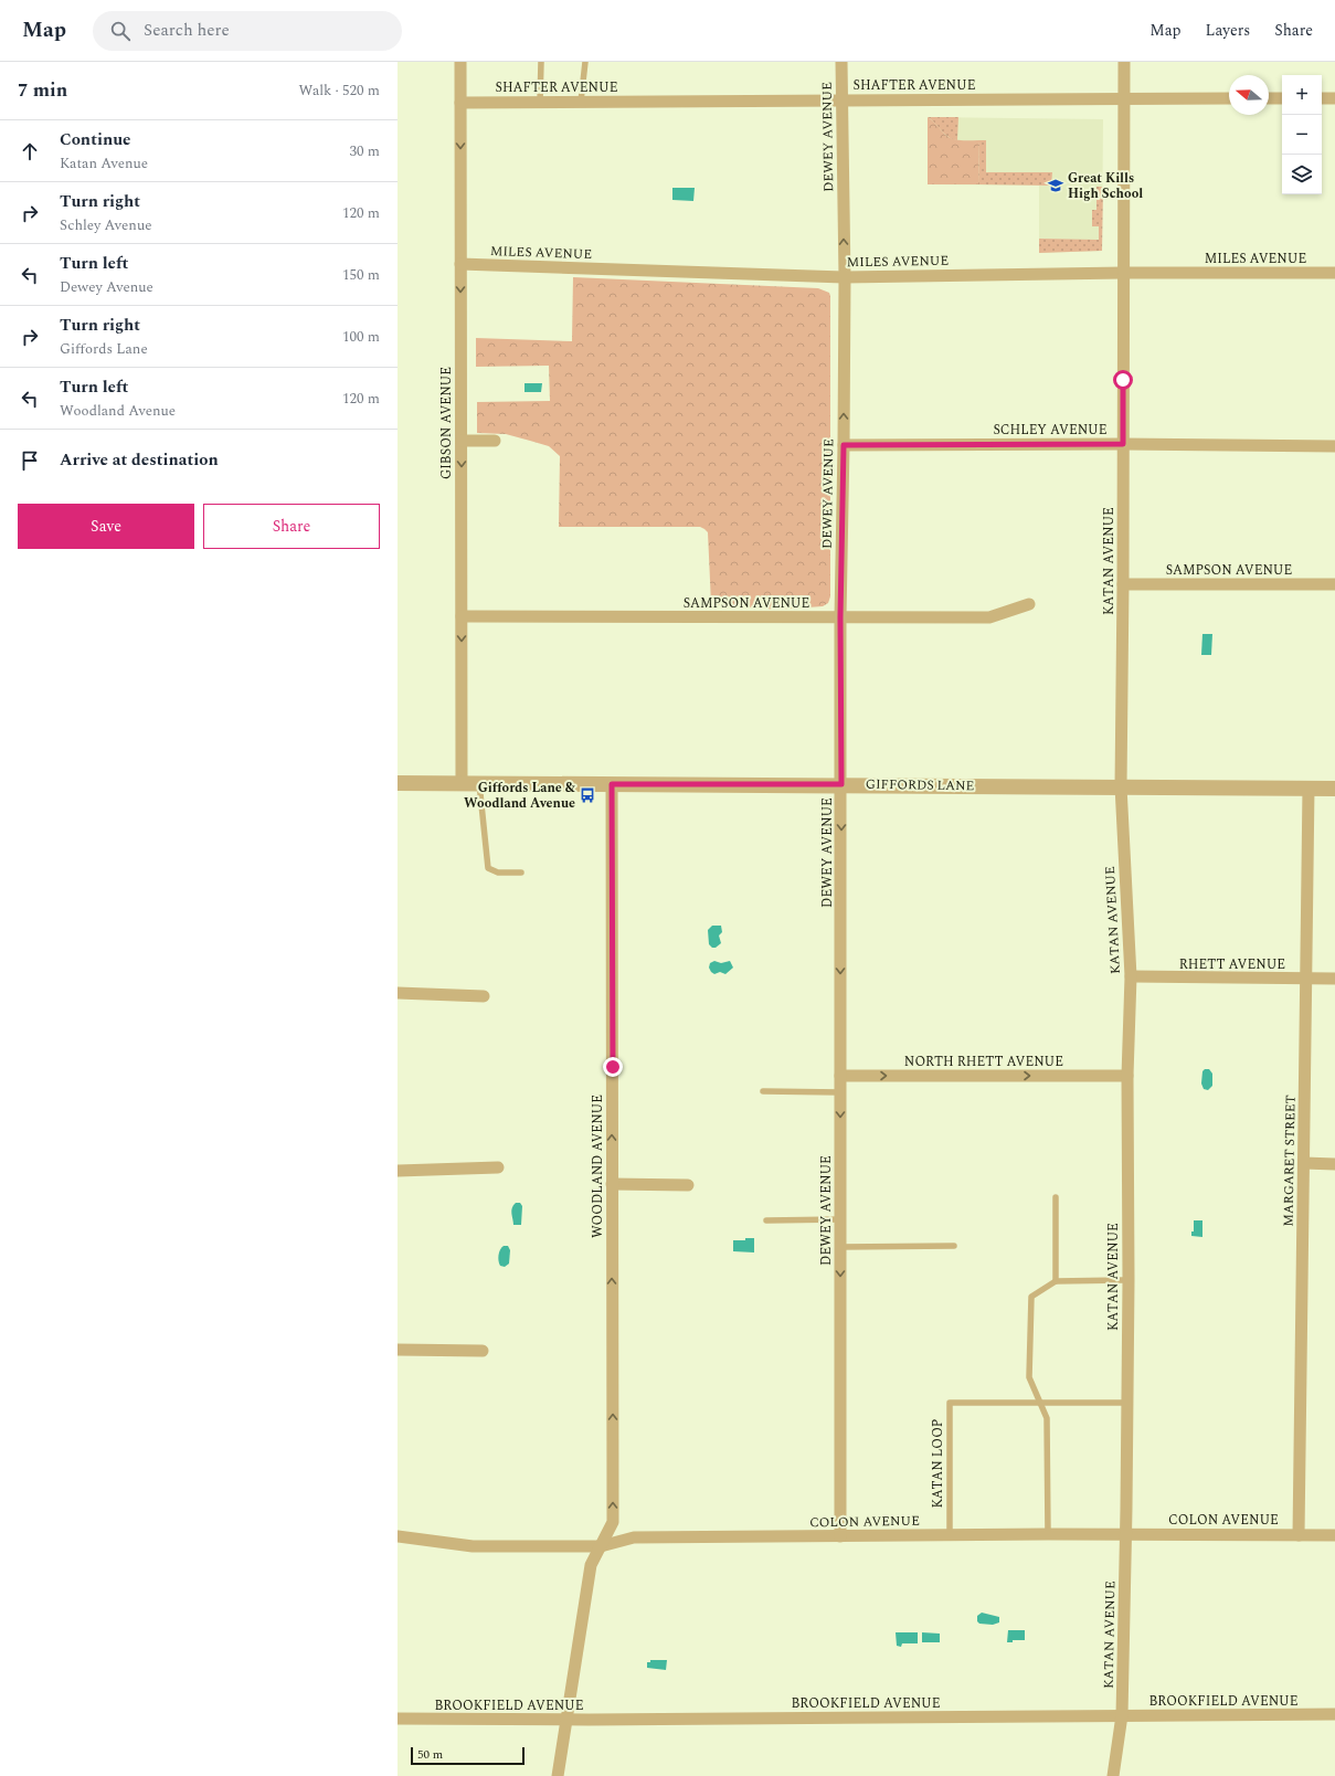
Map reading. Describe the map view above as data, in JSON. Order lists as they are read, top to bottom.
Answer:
{
  "streets": {
    "street": [
      "SHAFTER AVENUE",
      "DEWEY AVENUE",
      "MILES AVENUE",
      "GIBSON AVENUE",
      "SCHLEY AVENUE",
      "KATAN AVENUE",
      "SAMPSON AVENUE",
      "GIFFORDS LANE",
      "RHETT AVENUE",
      "NORTH RHETT AVENUE",
      "MARGARET STREET",
      "WOODLAND AVENUE",
      "COLON AVENUE",
      "BROOKFIELD AVENUE"
    ],
    "lane": ["KATAN LOOP"]
  },
  "crossings": [
    ["SHAFTER AVENUE", "DEWEY AVENUE"],
    ["SHAFTER AVENUE", "GIBSON AVENUE"],
    ["SHAFTER AVENUE", "KATAN AVENUE"],
    ["DEWEY AVENUE", "MILES AVENUE"],
    ["DEWEY AVENUE", "SCHLEY AVENUE"],
    ["DEWEY AVENUE", "SAMPSON AVENUE"],
    ["DEWEY AVENUE", "GIFFORDS LANE"],
    ["DEWEY AVENUE", "NORTH RHETT AVENUE"],
    ["DEWEY AVENUE", "COLON AVENUE"],
    ["MILES AVENUE", "GIBSON AVENUE"],
    ["MILES AVENUE", "KATAN AVENUE"],
    ["GIBSON AVENUE", "SAMPSON AVENUE"],
    ["GIBSON AVENUE", "GIFFORDS LANE"],
    ["SCHLEY AVENUE", "KATAN AVENUE"],
    ["KATAN AVENUE", "SAMPSON AVENUE"],
    ["KATAN AVENUE", "GIFFORDS LANE"],
    ["KATAN AVENUE", "RHETT AVENUE"],
    ["KATAN AVENUE", "NORTH RHETT AVENUE"],
    ["KATAN AVENUE", "KATAN LOOP"],
    ["KATAN AVENUE", "COLON AVENUE"],
    ["KATAN AVENUE", "BROOKFIELD AVENUE"],
    ["GIFFORDS LANE", "MARGARET STREET"],
    ["GIFFORDS LANE", "WOODLAND AVENUE"],
    ["RHETT AVENUE", "MARGARET STREET"],
    ["MARGARET STREET", "COLON AVENUE"],
    ["WOODLAND AVENUE", "COLON AVENUE"],
    ["WOODLAND AVENUE", "BROOKFIELD AVENUE"],
    ["KATAN LOOP", "COLON AVENUE"]
  ],
  "one_way": ["GIBSON AVENUE", "NORTH RHETT AVENUE", "WOODLAND AVENUE"],
  "places": {
    "school or university": ["Great Kills High School"],
    "bus stop": ["Giffords Lane & Woodland Avenue"]
  },
  "scale_bar": "50 m",
  "north": "left",
  "page": {
    "header": "Map",
    "search": "Search here",
    "nav": ["Map", "Layers", "Share"],
    "heading": ["7 min", "Walk · 520 m"],
    "map_buttons": ["+", "−"],
    "list": [
      ["Continue", "Katan Avenue", "30 m"],
      ["Turn right", "Schley Avenue", "120 m"],
      ["Turn left", "Dewey Avenue", "150 m"],
      ["Turn right", "Giffords Lane", "100 m"],
      ["Turn left", "Woodland Avenue", "120 m"],
      "Arrive at destination"
    ],
    "buttons": ["Save", "Share"],
    "scale": "50 m"
  }
}
